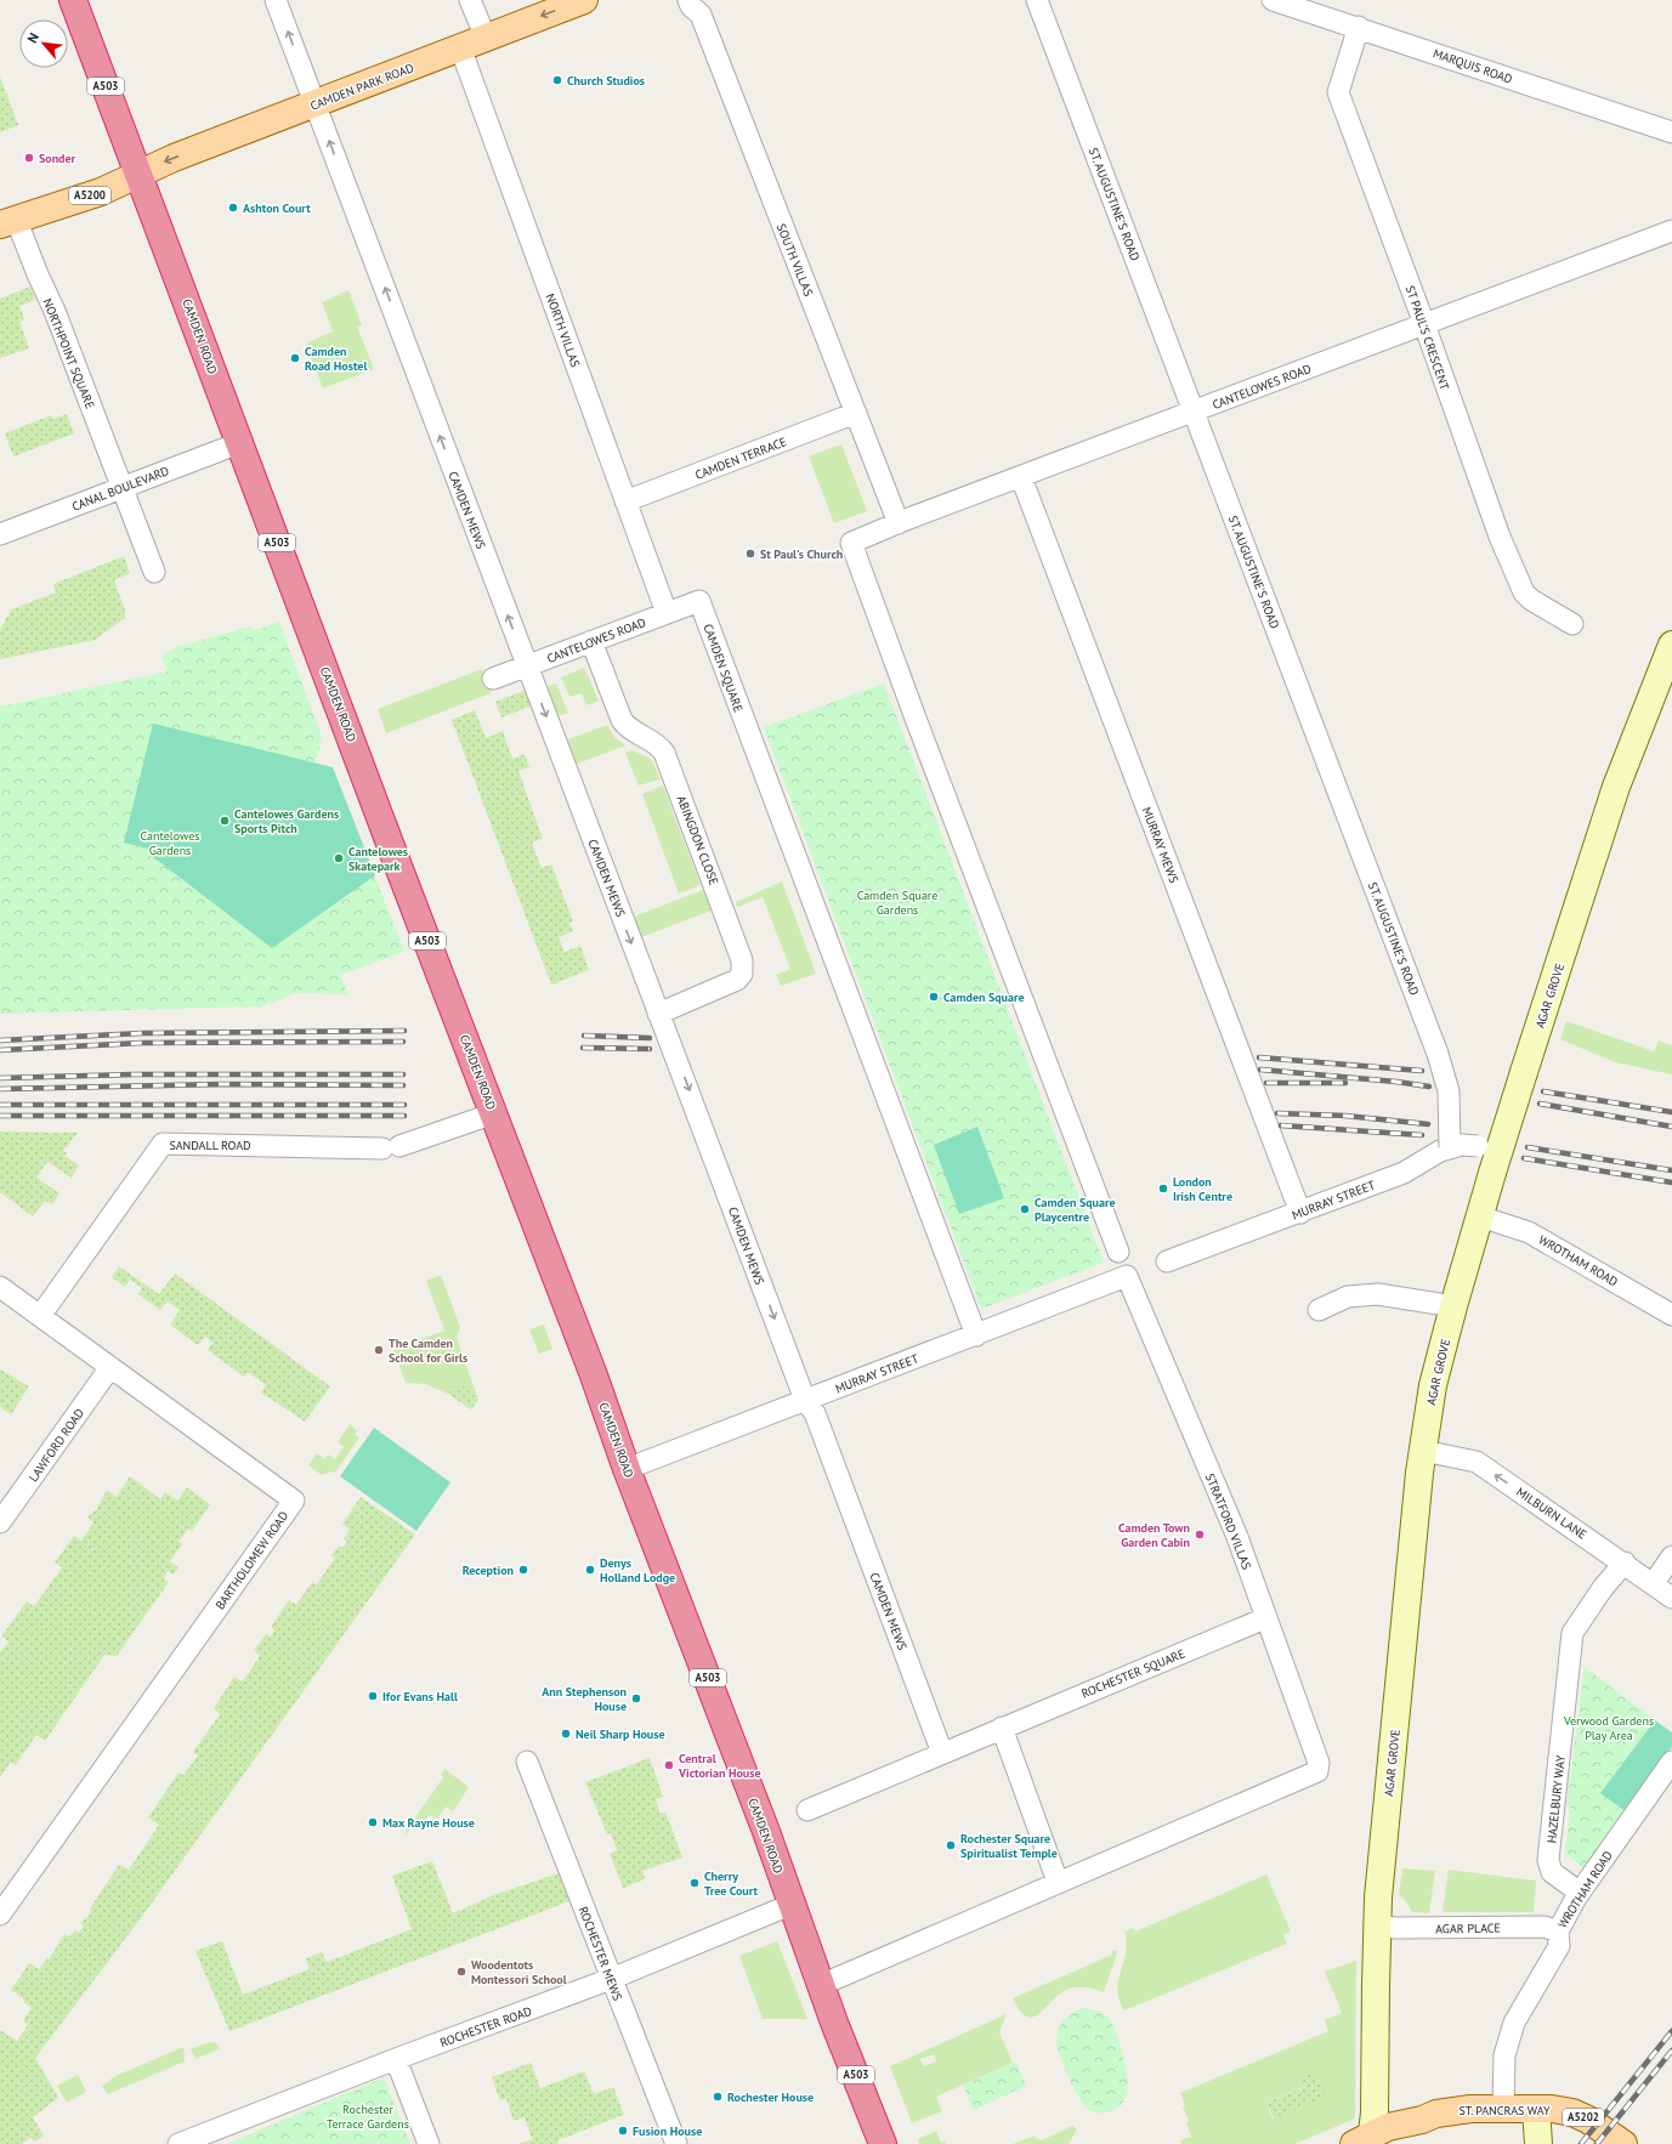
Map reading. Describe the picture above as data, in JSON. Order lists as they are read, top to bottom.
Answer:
{
  "streets": {
    "highway": ["A503", "CAMDEN ROAD"],
    "main road": [
      "CAMDEN PARK ROAD",
      "A5200",
      "ST. PANCRAS WAY",
      "A5202"
    ],
    "street": [
      "MARQUIS ROAD",
      "ST. AUGUSTINE'S ROAD",
      "SOUTH VILLAS",
      "NORTH VILLAS",
      "ST PAUL'S CRESCENT",
      "NORTHPOINT SQUARE",
      "CANTELOWES ROAD",
      "CAMDEN TERRACE",
      "CANAL BOULEVARD",
      "CAMDEN MEWS",
      "CAMDEN SQUARE",
      "ABINGDON CLOSE",
      "MURRAY MEWS",
      "AGAR GROVE",
      "SANDALL ROAD",
      "MURRAY STREET",
      "WROTHAM ROAD",
      "LAWFORD ROAD",
      "MILBURN LANE",
      "STRATFORD VILLAS",
      "BARTHOLOMEW ROAD",
      "ROCHESTER SQUARE",
      "HAZELBURY WAY",
      "AGAR PLACE",
      "ROCHESTER MEWS",
      "ROCHESTER ROAD"
    ]
  },
  "crossings": [
    ["MARQUIS ROAD", "ST PAUL'S CRESCENT"],
    ["CAMDEN PARK ROAD", "A5200"],
    ["CAMDEN PARK ROAD", "NORTH VILLAS"],
    ["CAMDEN PARK ROAD", "CAMDEN ROAD"],
    ["CAMDEN PARK ROAD", "CAMDEN MEWS"],
    ["A5200", "CAMDEN ROAD"],
    ["A5200", "NORTHPOINT SQUARE"],
    ["ST. AUGUSTINE'S ROAD", "CANTELOWES ROAD"],
    ["ST. AUGUSTINE'S ROAD", "MURRAY STREET"],
    ["SOUTH VILLAS", "CANTELOWES ROAD"],
    ["SOUTH VILLAS", "CAMDEN TERRACE"],
    ["NORTH VILLAS", "CANTELOWES ROAD"],
    ["NORTH VILLAS", "CAMDEN TERRACE"],
    ["CAMDEN ROAD", "CANAL BOULEVARD"],
    ["CAMDEN ROAD", "SANDALL ROAD"],
    ["CAMDEN ROAD", "MURRAY STREET"],
    ["CAMDEN ROAD", "ROCHESTER ROAD"],
    ["ST PAUL'S CRESCENT", "CANTELOWES ROAD"],
    ["NORTHPOINT SQUARE", "CANAL BOULEVARD"],
    ["CANTELOWES ROAD", "CAMDEN MEWS"],
    ["CANTELOWES ROAD", "CAMDEN SQUARE"],
    ["CANTELOWES ROAD", "ABINGDON CLOSE"],
    ["CANTELOWES ROAD", "MURRAY MEWS"],
    ["CAMDEN MEWS", "ABINGDON CLOSE"],
    ["CAMDEN MEWS", "MURRAY STREET"],
    ["CAMDEN MEWS", "ROCHESTER SQUARE"],
    ["CAMDEN SQUARE", "MURRAY STREET"],
    ["MURRAY MEWS", "MURRAY STREET"],
    ["AGAR GROVE", "MURRAY STREET"],
    ["AGAR GROVE", "WROTHAM ROAD"],
    ["AGAR GROVE", "MILBURN LANE"],
    ["AGAR GROVE", "AGAR PLACE"],
    ["AGAR GROVE", "ST. PANCRAS WAY"],
    ["SANDALL ROAD", "BARTHOLOMEW ROAD"],
    ["MURRAY STREET", "STRATFORD VILLAS"],
    ["WROTHAM ROAD", "HAZELBURY WAY"],
    ["WROTHAM ROAD", "AGAR PLACE"],
    ["WROTHAM ROAD", "ST. PANCRAS WAY"],
    ["LAWFORD ROAD", "BARTHOLOMEW ROAD"],
    ["MILBURN LANE", "HAZELBURY WAY"],
    ["STRATFORD VILLAS", "ROCHESTER SQUARE"],
    ["ROCHESTER MEWS", "ROCHESTER ROAD"]
  ],
  "one_way": ["CAMDEN PARK ROAD", "MILBURN LANE"],
  "parks": [
    "Cantelowes Gardens",
    "Camden Square Gardens",
    "Verwood Gardens Play Area",
    "Rochester Terrace Gardens"
  ],
  "places": [
    "Church Studios",
    "Sonder",
    "Ashton Court",
    "Camden Road Hostel",
    "St Paul's Church",
    "Cantelowes Gardens Sports Pitch",
    "Cantelowes Skatepark",
    "Camden Square",
    "London Irish Centre",
    "Camden Square Playcentre",
    "The Camden School for Girls",
    "Camden Town Garden Cabin",
    "Reception",
    "Denys Holland Lodge",
    "Ifor Evans Hall",
    "Ann Stephenson House",
    "Neil Sharp House",
    "Central Victorian House",
    "Max Rayne House",
    "Rochester Square Spiritualist Temple",
    "Cherry Tree Court",
    "Woodentots Montessori School",
    "Rochester House",
    "Fusion House"
  ],
  "north": "top left"
}
